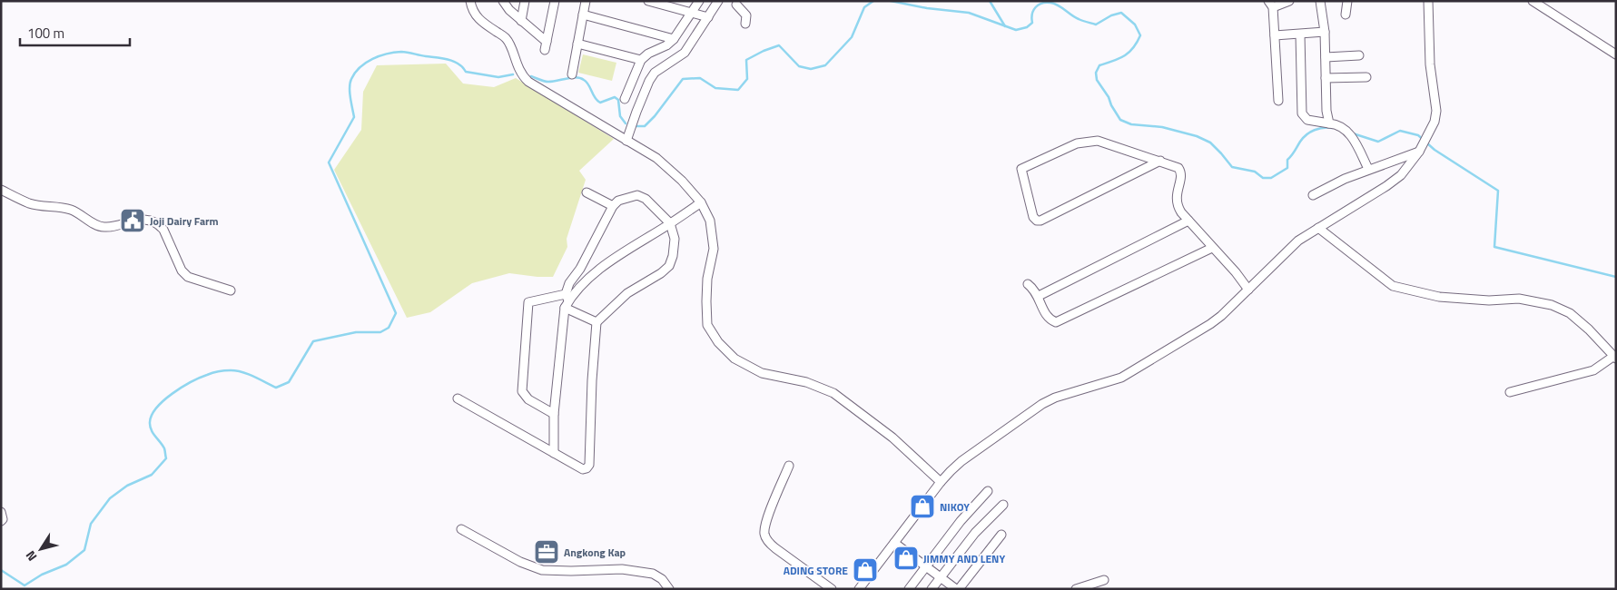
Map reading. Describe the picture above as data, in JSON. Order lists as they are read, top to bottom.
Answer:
{
  "places": {
    "public building": ["Joji Dairy Farm"],
    "shop": ["NIKOY", "JIMMY AND LENY", "ADING STORE"],
    "office": ["Angkong Kap"]
  },
  "scale_bar": "100 m",
  "north": "bottom left"
}
